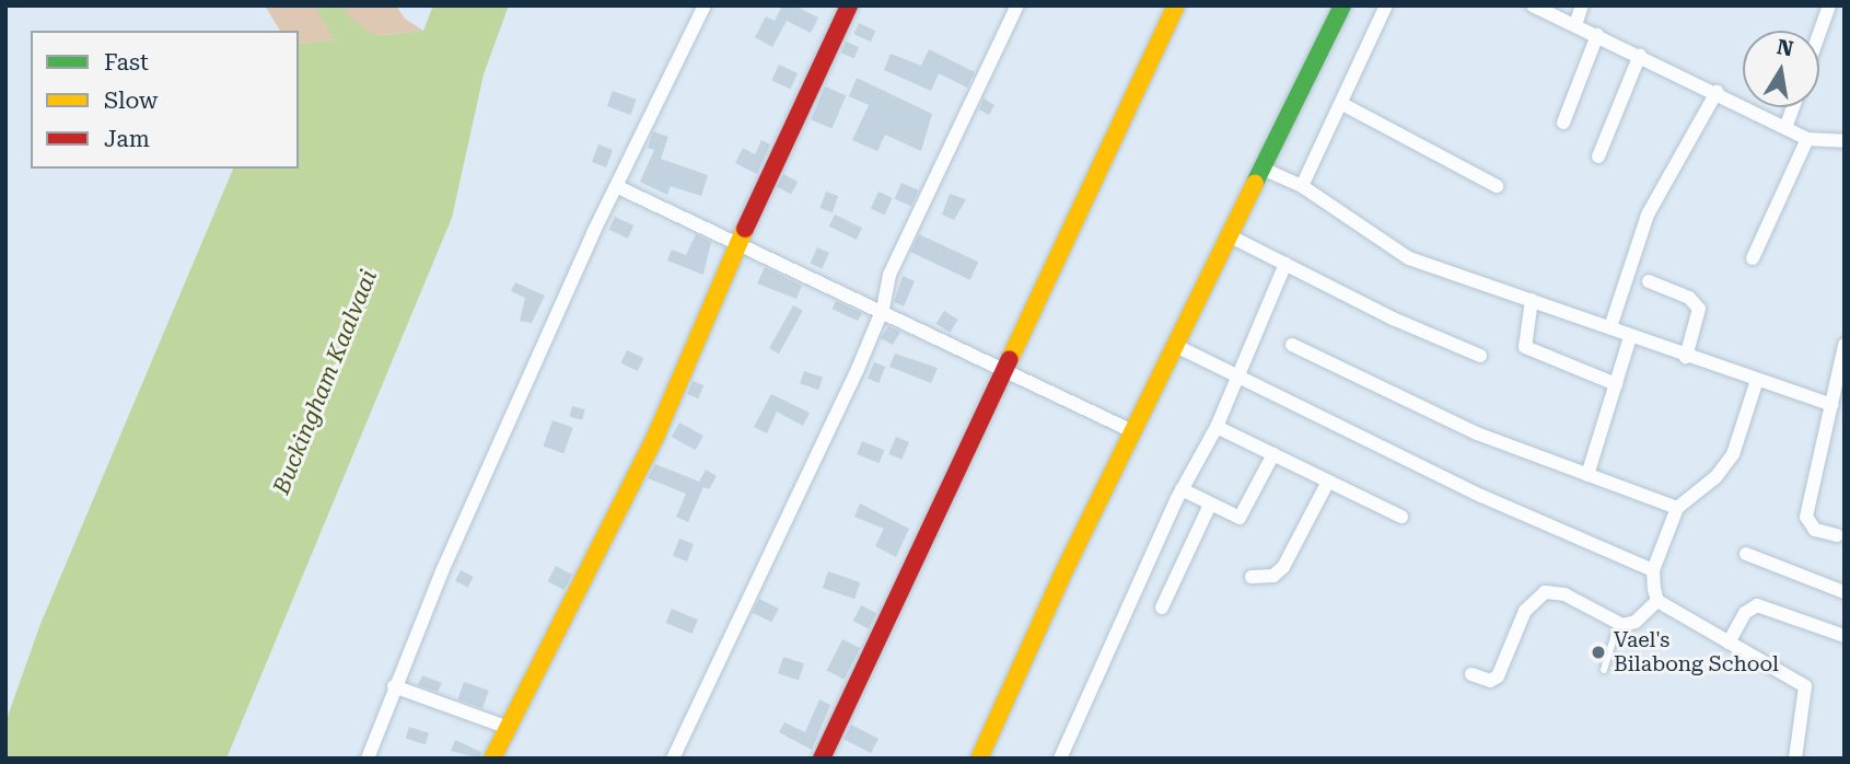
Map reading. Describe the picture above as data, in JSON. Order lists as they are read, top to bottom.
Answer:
{
  "water": ["Buckingham Kaalvaai"],
  "places": ["Vael's Bilabong School"],
  "legend": ["Fast", "Slow", "Jam"],
  "north": "top"
}
